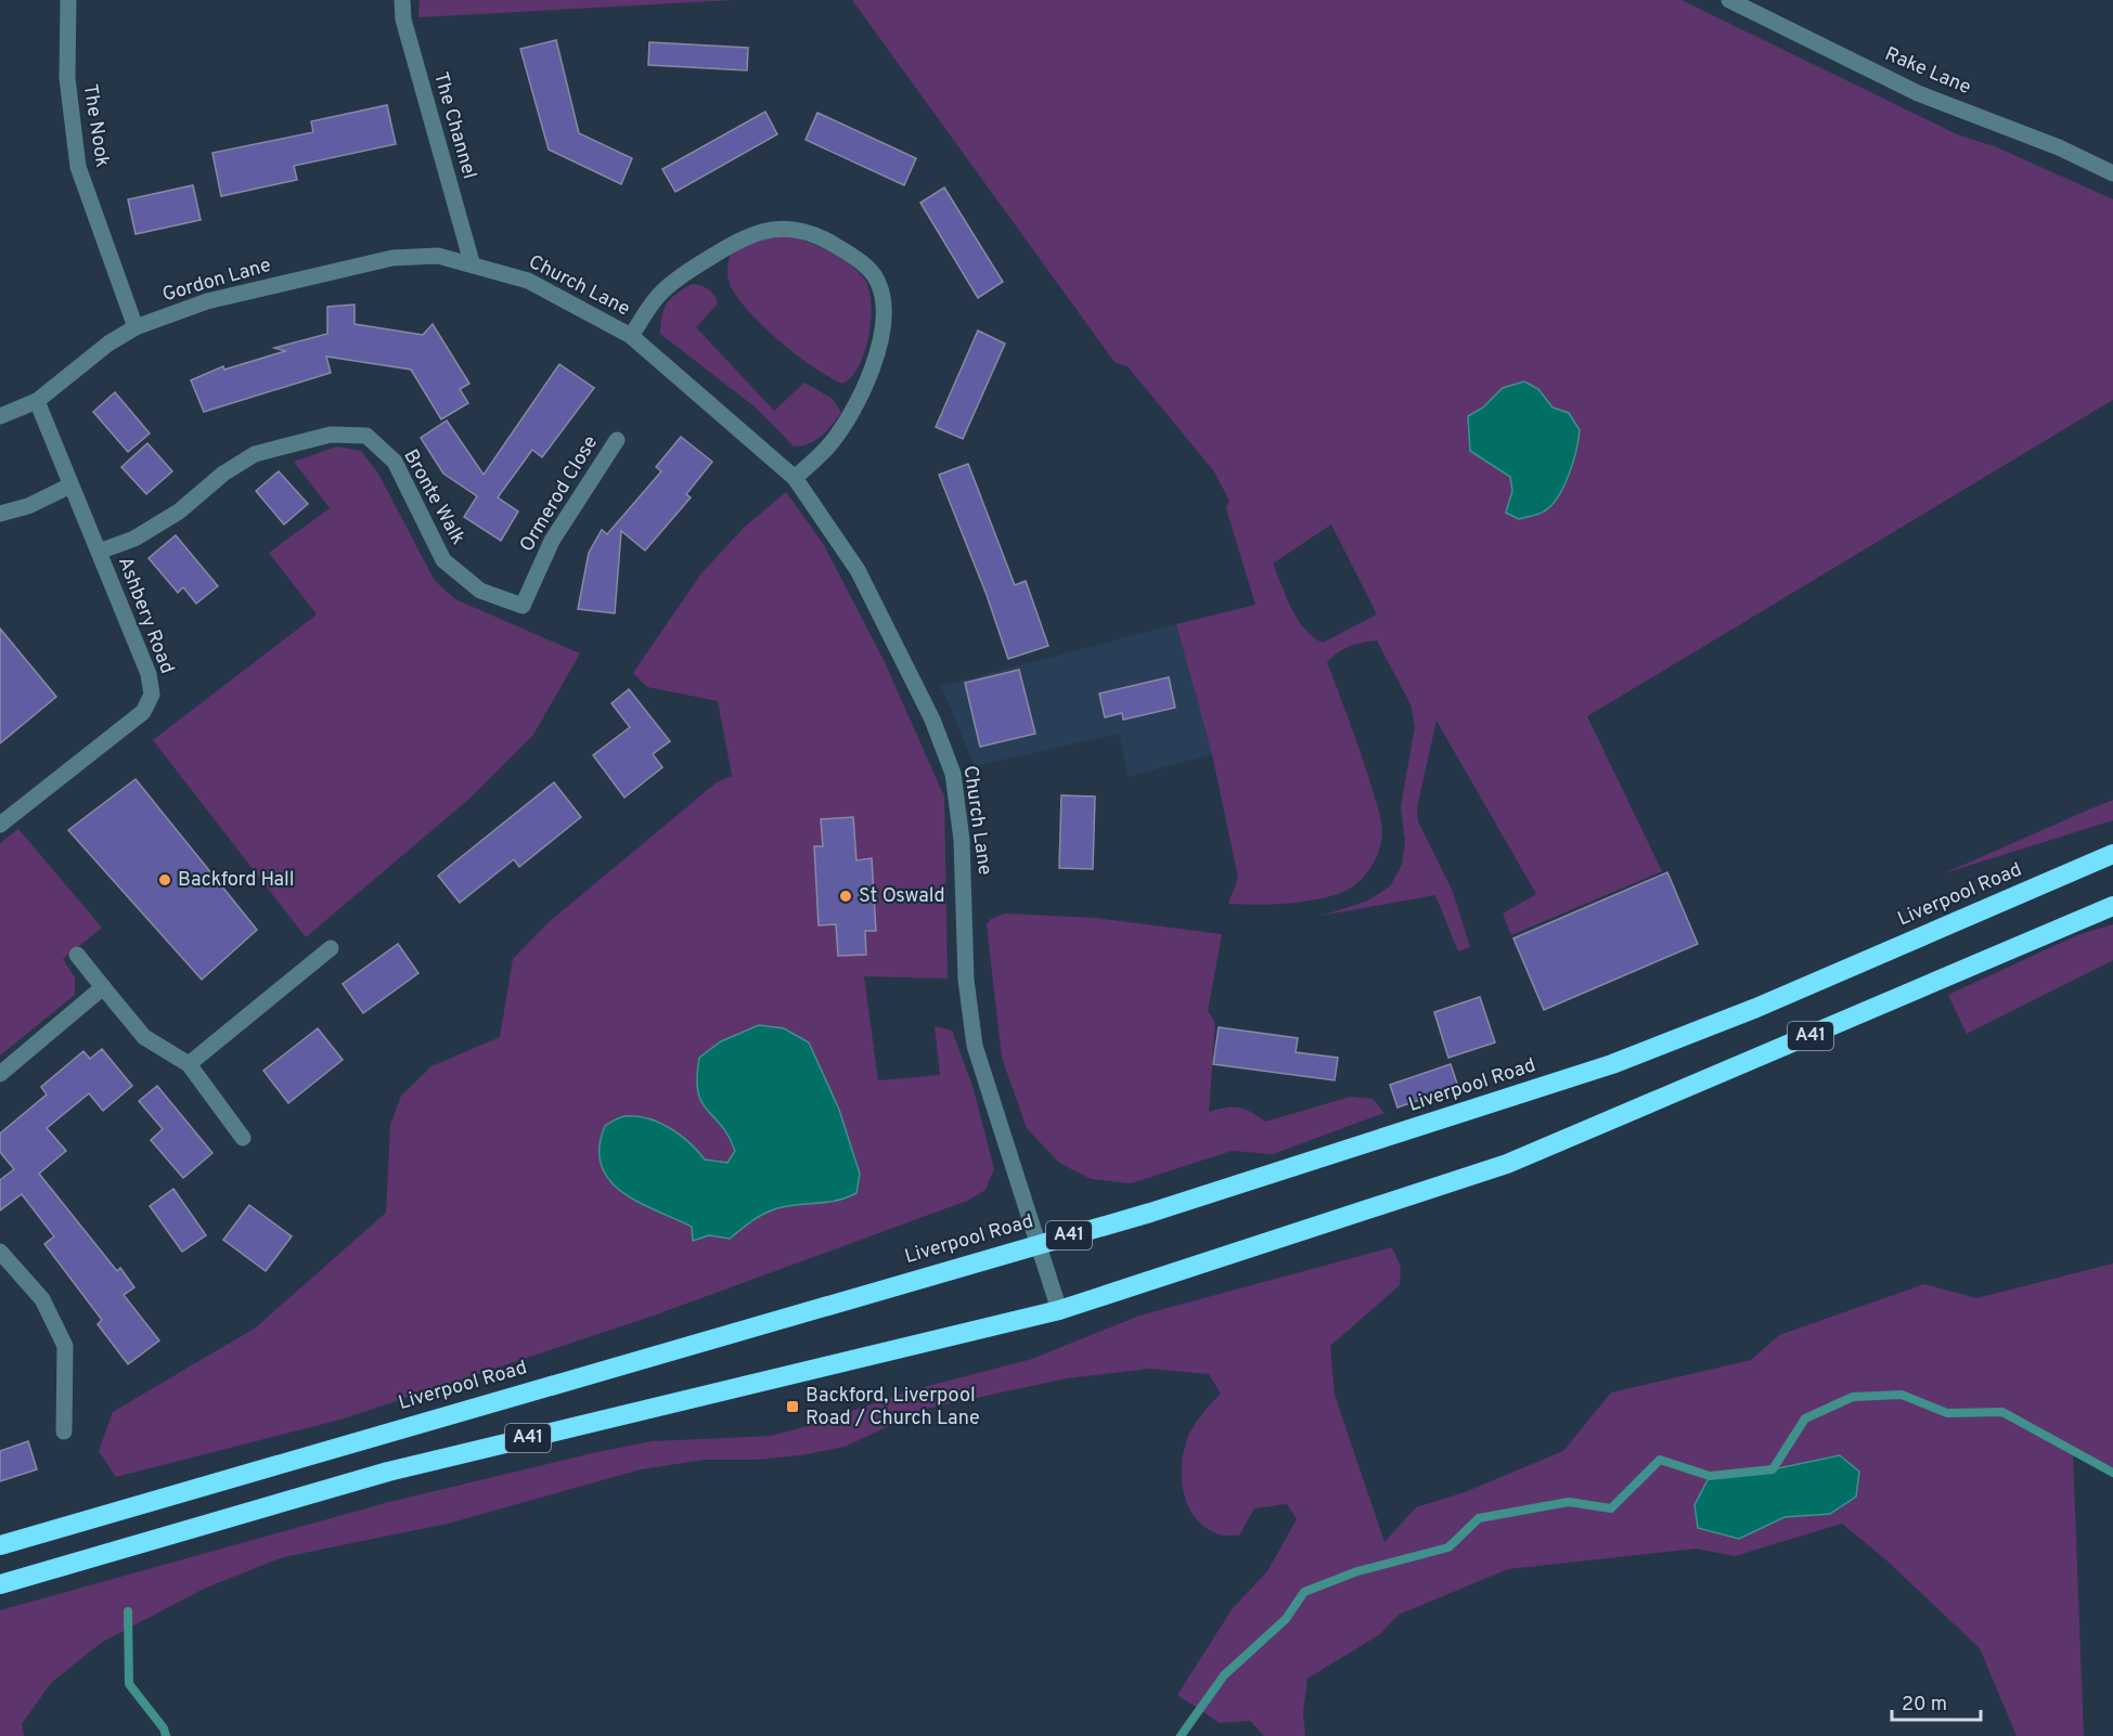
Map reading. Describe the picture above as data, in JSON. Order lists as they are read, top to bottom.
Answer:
{
  "streets": {
    "highway": ["Liverpool Road", "A41"],
    "street": [
      "Rake Lane",
      "The Nook",
      "The Channel",
      "Gordon Lane",
      "Church Lane",
      "Ormerod Close",
      "Bronte Walk",
      "Ashbery Road"
    ]
  },
  "crossings": [
    ["The Nook", "Gordon Lane"],
    ["The Channel", "Gordon Lane"],
    ["The Channel", "Church Lane"],
    ["Gordon Lane", "Church Lane"],
    ["Gordon Lane", "Ashbery Road"],
    ["Church Lane", "Liverpool Road"],
    ["Church Lane", "A41"],
    ["Ormerod Close", "Bronte Walk"],
    ["Bronte Walk", "Ashbery Road"]
  ],
  "places": {
    "other": ["Backford Hall", "St Oswald"],
    "transit": ["Backford, Liverpool Road / Church Lane"]
  },
  "scale_bar": "20 m"
}
